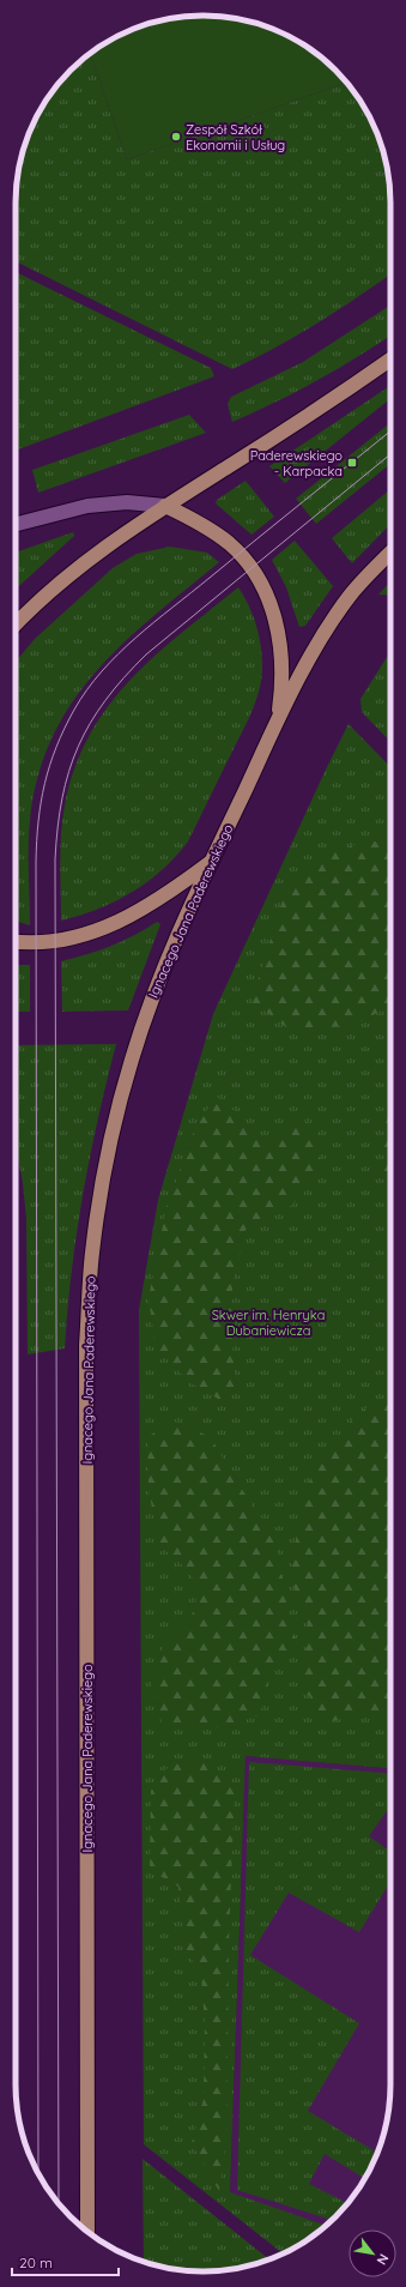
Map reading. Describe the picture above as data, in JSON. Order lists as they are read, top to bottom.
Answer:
{
  "streets": {
    "main road": ["Ignacego Jana Paderewskiego"]
  },
  "parks": ["Skwer im. Henryka Dubaniewicza"],
  "places": {
    "other": ["Zespół Szkół Ekonomii i Usług"],
    "transit": ["Paderewskiego - Karpacka"]
  },
  "scale_bar": "20 m",
  "north": "bottom right"
}
